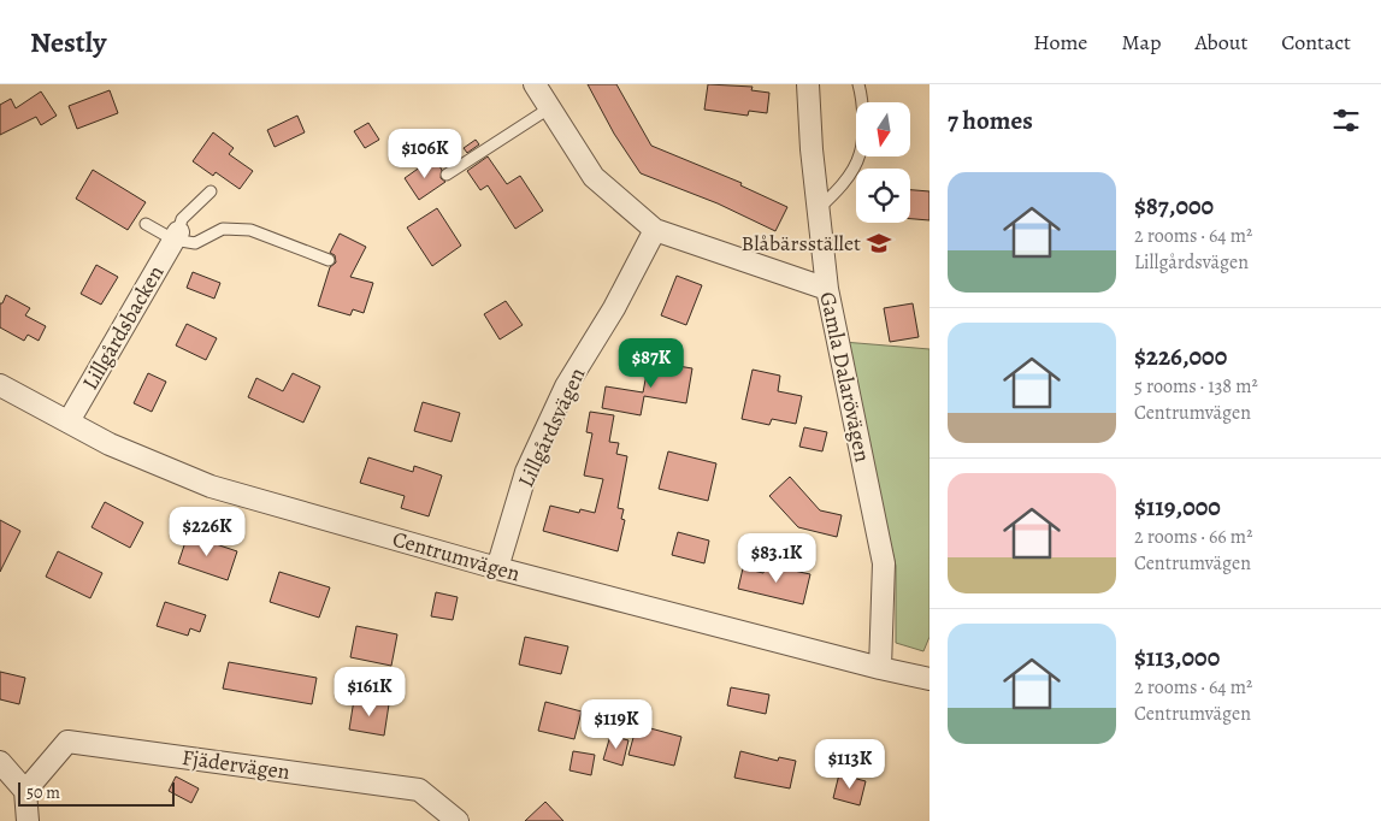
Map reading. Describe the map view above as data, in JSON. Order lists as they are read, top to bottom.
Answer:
{
  "streets": {
    "street": [
      "Lillgårdsbacken",
      "Gamla Dalarövägen",
      "Lillgårdsvägen",
      "Centrumvägen",
      "Fjädervägen"
    ]
  },
  "crossings": [
    ["Lillgårdsbacken", "Centrumvägen"],
    ["Gamla Dalarövägen", "Centrumvägen"],
    ["Lillgårdsvägen", "Centrumvägen"]
  ],
  "places": {
    "school or university": ["Blåbärsstället"]
  },
  "scale_bar": "50 m",
  "north": "bottom",
  "page": {
    "header": "Nestly",
    "nav": [
      "Home",
      "Map",
      "About",
      "Contact"
    ],
    "heading": "7 homes",
    "price": [
      "$106K",
      "$87K",
      "$226K",
      "$83.1K",
      "$161K",
      "$119K",
      "$113K"
    ],
    "list": [
      {
        "name": "$87,000",
        "note": "2 rooms · 64 m² · Lillgårdsvägen"
      },
      {
        "name": "$226,000",
        "note": "5 rooms · 138 m² · Centrumvägen"
      },
      {
        "name": "$119,000",
        "note": "2 rooms · 66 m² · Centrumvägen"
      },
      {
        "name": "$113,000",
        "note": "2 rooms · 64 m² · Centrumvägen"
      }
    ],
    "scale": "50 m"
  }
}
